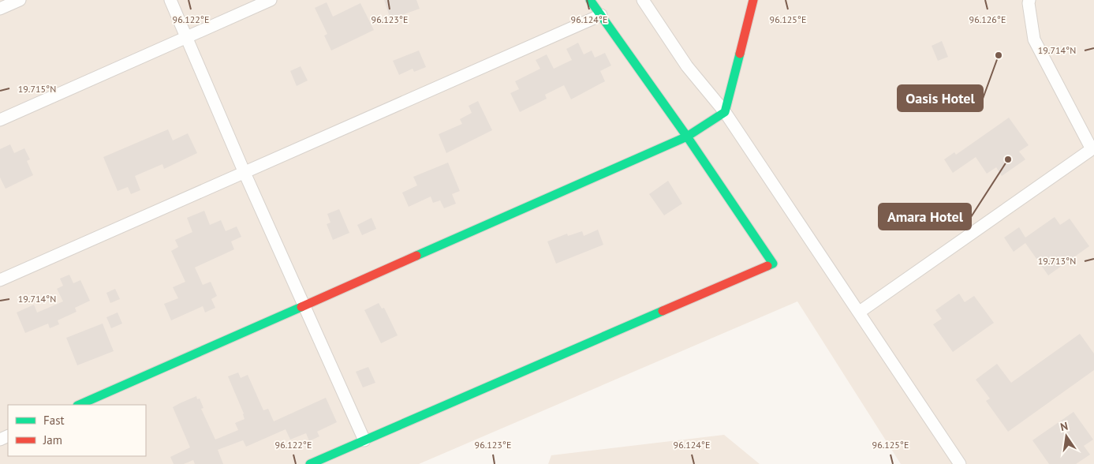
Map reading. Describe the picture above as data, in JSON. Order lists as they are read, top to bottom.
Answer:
{
  "places": ["Oasis Hotel", "Amara Hotel"],
  "legend": ["Fast", "Jam"],
  "north": "top",
  "coordinates": [
    "96.122°E",
    "96.123°E",
    "96.124°E",
    "96.125°E",
    "96.126°E",
    "19.714°N",
    "19.715°N",
    "19.713°N"
  ]
}
